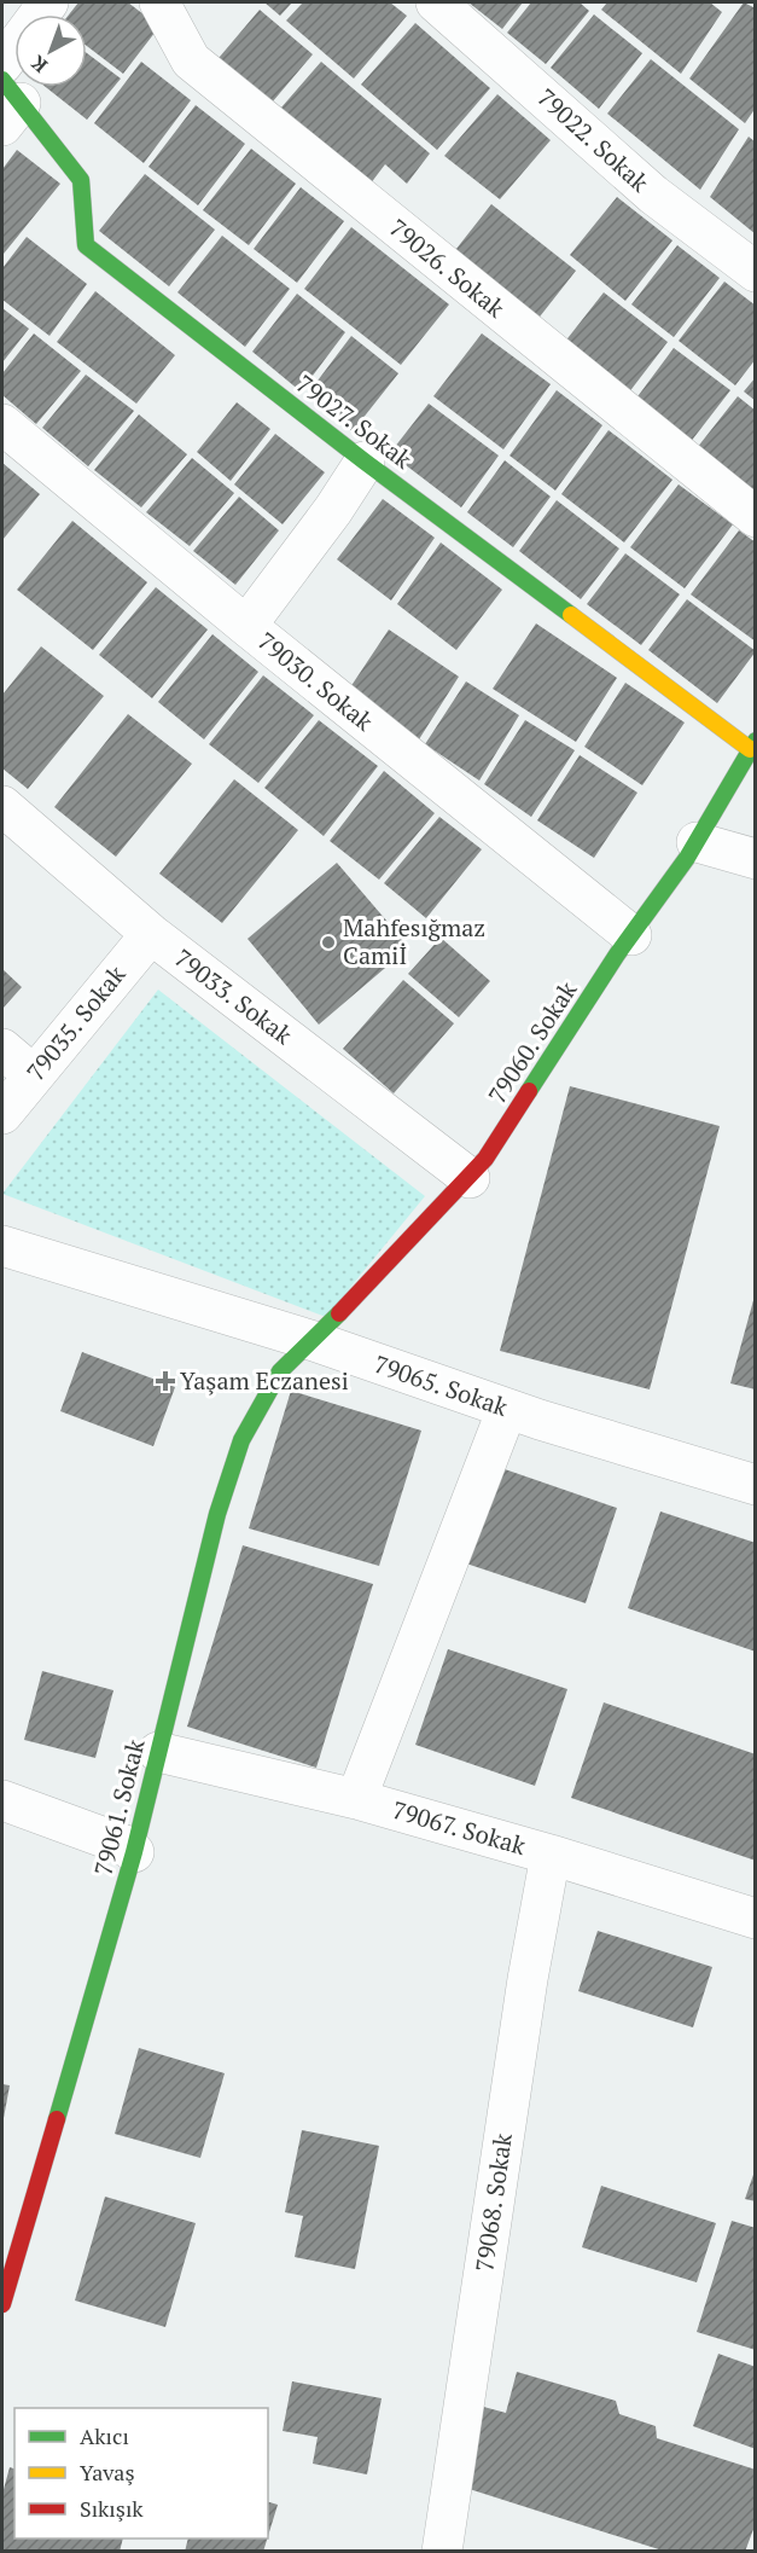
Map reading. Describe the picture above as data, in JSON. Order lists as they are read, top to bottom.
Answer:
{
  "streets": {
    "street": [
      "79022. Sokak",
      "79026. Sokak",
      "79027. Sokak",
      "79030. Sokak",
      "79033. Sokak",
      "79035. Sokak",
      "79060. Sokak",
      "79065. Sokak",
      "79061. Sokak",
      "79067. Sokak",
      "79068. Sokak"
    ]
  },
  "crossings": [
    ["79027. Sokak", "79060. Sokak"],
    ["79030. Sokak", "79060. Sokak"],
    ["79033. Sokak", "79035. Sokak"],
    ["79033. Sokak", "79060. Sokak"],
    ["79060. Sokak", "79065. Sokak"],
    ["79060. Sokak", "79061. Sokak"],
    ["79065. Sokak", "79061. Sokak"],
    ["79061. Sokak", "79067. Sokak"],
    ["79067. Sokak", "79068. Sokak"]
  ],
  "places": {
    "other": ["Mahfesığmaz Camiİ"],
    "health": ["Yaşam Eczanesi"]
  },
  "legend": ["Akıcı", "Yavaş", "Sıkışık"],
  "north": "bottom left"
}
